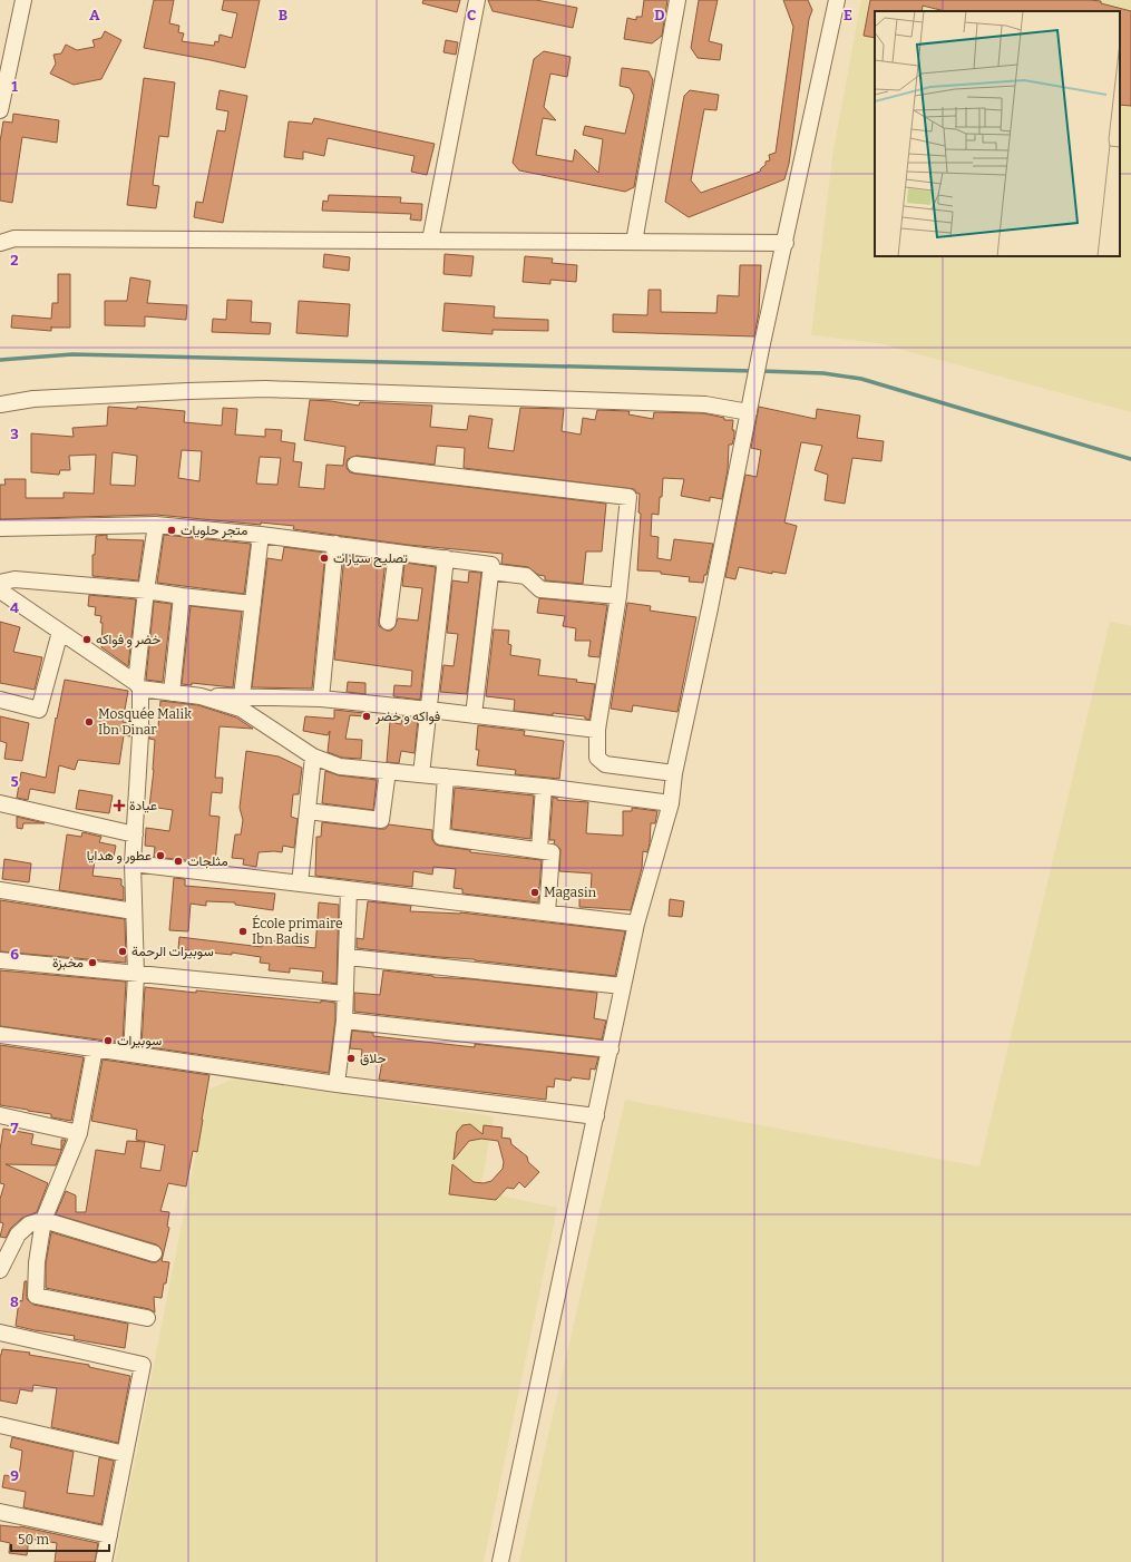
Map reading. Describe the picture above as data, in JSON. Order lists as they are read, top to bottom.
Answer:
{
  "places": {
    "other": [
      "متجر حلويات",
      "تصليح سيارات",
      "خضر و فواكه",
      "فواكه و خضر",
      "Mosquée Malik Ibn Dinar",
      "عطور و هدايا",
      "مثلجات",
      "Magasin",
      "École primaire Ibn Badis",
      "سوبيرات الرحمة",
      "مخبزة",
      "سوبيرات",
      "حلاق"
    ],
    "health": ["عيادة"]
  },
  "scale_bar": "50 m",
  "grid": {
    "columns": [
      "A",
      "B",
      "C",
      "D",
      "E"
    ],
    "rows": [
      "1",
      "2",
      "3",
      "4",
      "5",
      "6",
      "7",
      "8",
      "9"
    ]
  }
}
